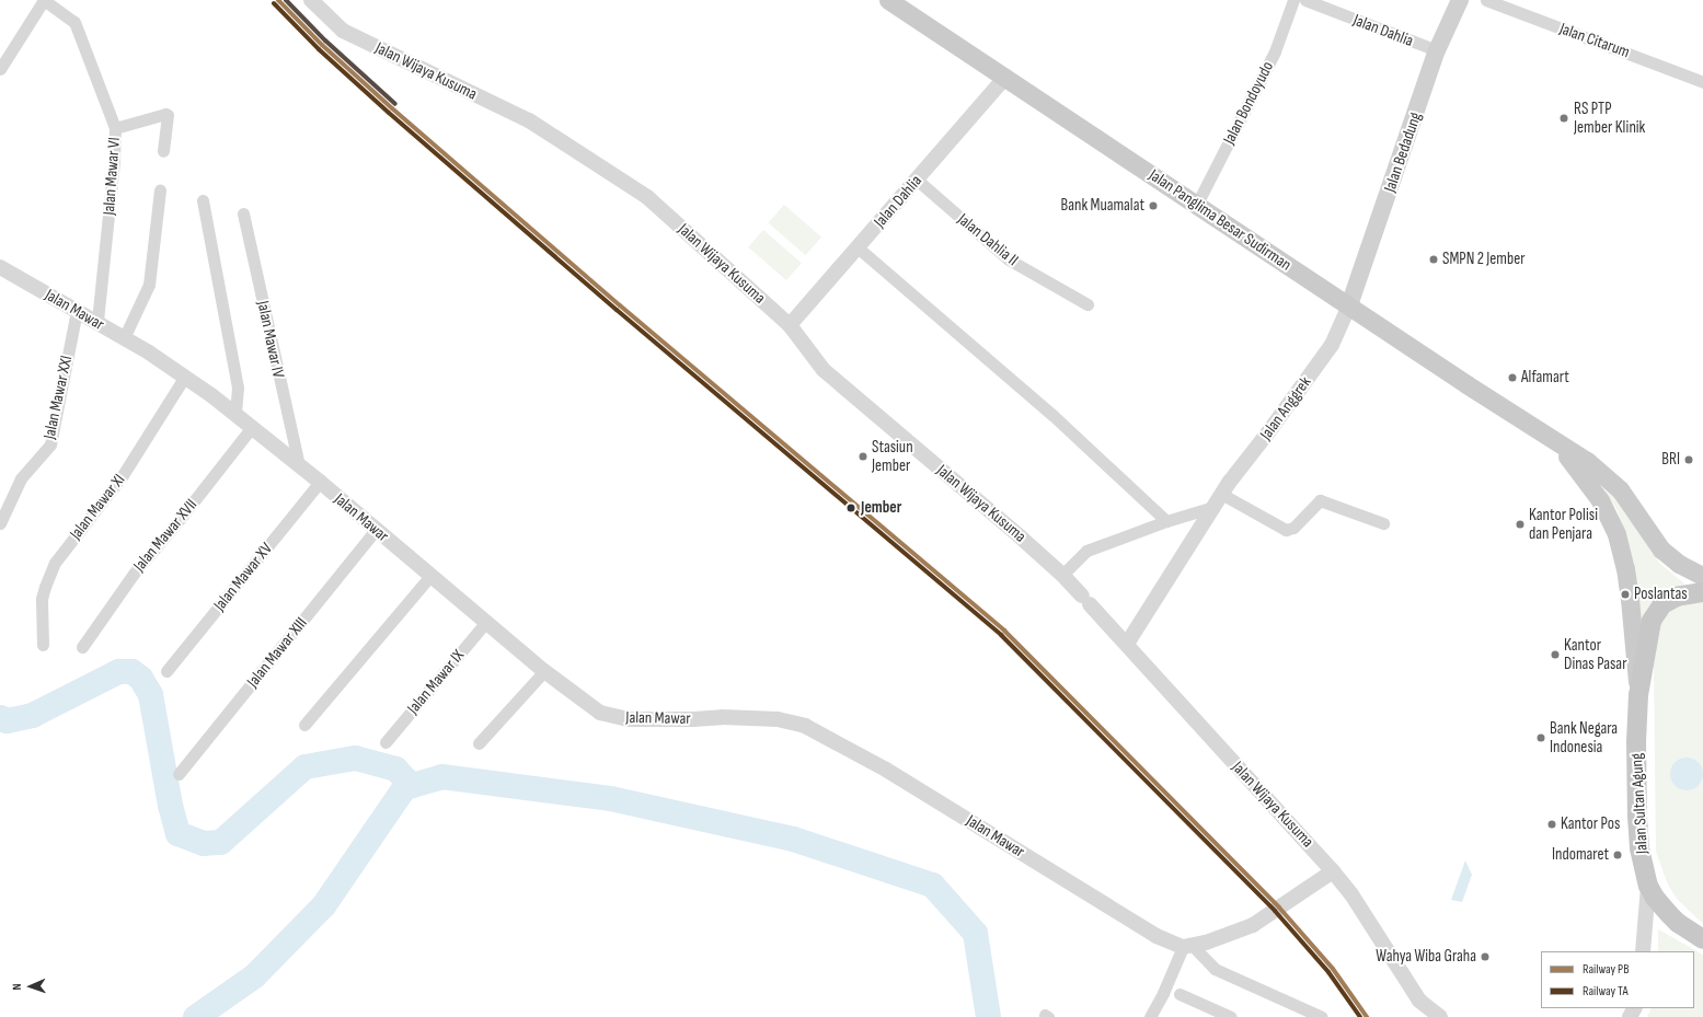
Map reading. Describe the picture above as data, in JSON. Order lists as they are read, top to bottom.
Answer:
{
  "streets": {
    "highway": ["Jalan Sultan Agung"],
    "main road": ["Jalan Bedadung", "Jalan Panglima Besar Sudirman"],
    "street": [
      "Jalan Dahlia",
      "Jalan Citarum",
      "Jalan Wijaya Kusuma",
      "Jalan Bondoyudo",
      "Jalan Mawar VI",
      "Jalan Dahlia II",
      "Jalan Mawar",
      "Jalan Mawar IV",
      "Jalan Mawar XXI",
      "Jalan Anggrek",
      "Jalan Mawar XI",
      "Jalan Mawar XVII",
      "Jalan Mawar XV",
      "Jalan Mawar XIII",
      "Jalan Mawar IX"
    ]
  },
  "crossings": [
    ["Jalan Dahlia", "Jalan Wijaya Kusuma"],
    ["Jalan Dahlia", "Jalan Bedadung"],
    ["Jalan Dahlia", "Jalan Panglima Besar Sudirman"],
    ["Jalan Dahlia", "Jalan Dahlia II"],
    ["Jalan Wijaya Kusuma", "Jalan Anggrek"],
    ["Jalan Bondoyudo", "Jalan Panglima Besar Sudirman"],
    ["Jalan Bedadung", "Jalan Panglima Besar Sudirman"],
    ["Jalan Bedadung", "Jalan Anggrek"],
    ["Jalan Mawar VI", "Jalan Mawar"],
    ["Jalan Panglima Besar Sudirman", "Jalan Anggrek"],
    ["Jalan Panglima Besar Sudirman", "Jalan Sultan Agung"],
    ["Jalan Mawar", "Jalan Mawar IV"],
    ["Jalan Mawar", "Jalan Mawar XXI"],
    ["Jalan Mawar", "Jalan Mawar XI"],
    ["Jalan Mawar", "Jalan Mawar XVII"],
    ["Jalan Mawar", "Jalan Mawar XV"],
    ["Jalan Mawar", "Jalan Mawar XIII"],
    ["Jalan Mawar", "Jalan Mawar IX"]
  ],
  "places": [
    "RS PTP Jember Klinik",
    "Bank Muamalat",
    "SMPN 2 Jember",
    "Alfamart",
    "Stasiun Jember",
    "BRI",
    "Jember",
    "Kantor Polisi dan Penjara",
    "Poslantas",
    "Kantor Dinas Pasar",
    "Bank Negara Indonesia",
    "Kantor Pos",
    "Indomaret",
    "Wahya Wiba Graha"
  ],
  "lines": ["rail line PB", "rail line TA"],
  "legend": ["Railway PB", "Railway TA"],
  "north": "left"
}
